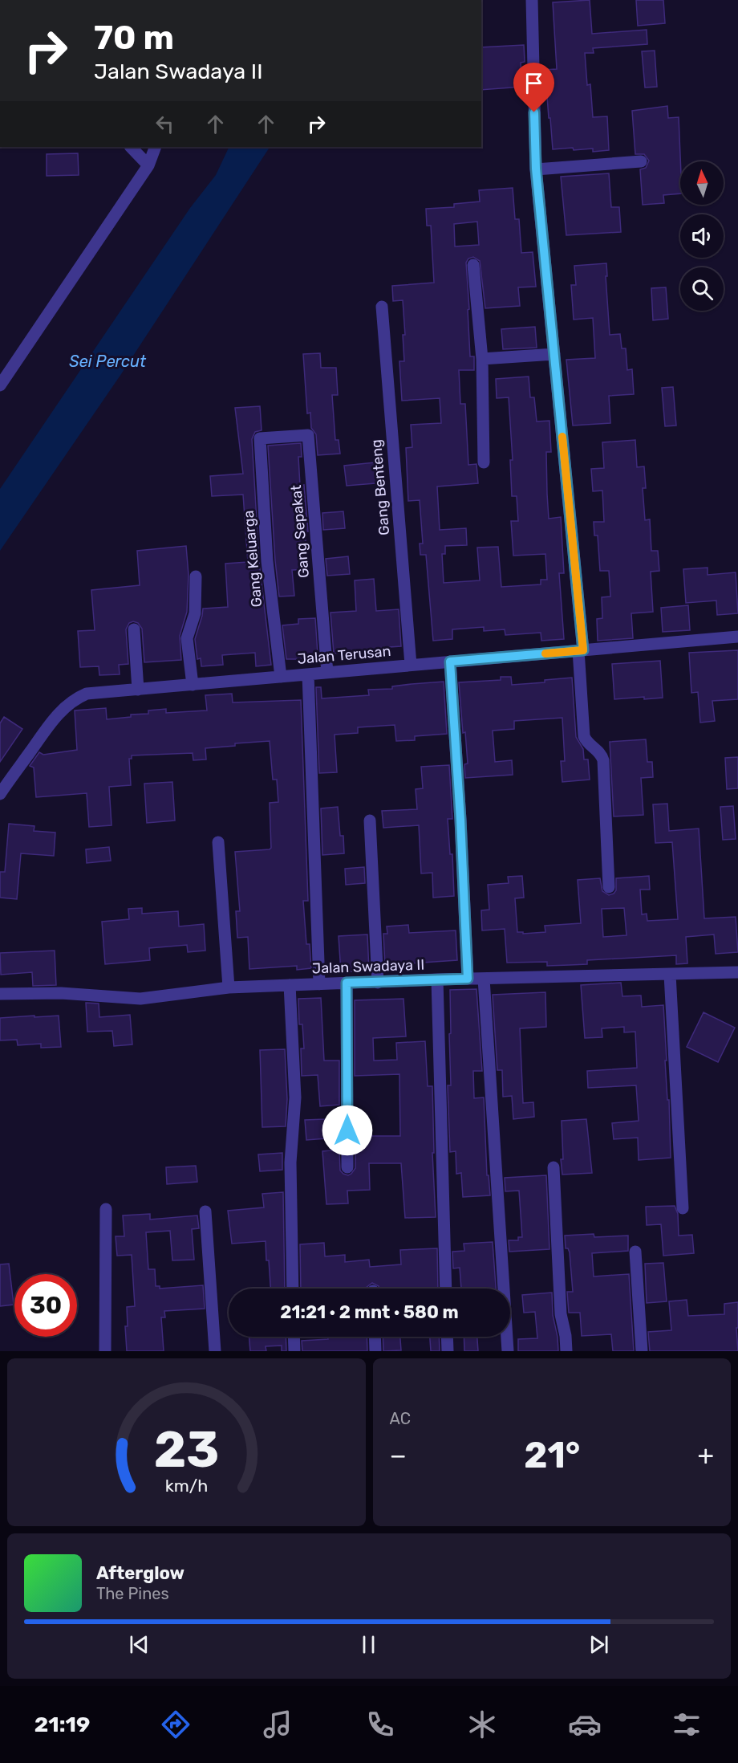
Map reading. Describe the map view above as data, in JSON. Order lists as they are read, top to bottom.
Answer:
{
  "streets": {
    "street": [
      "Gang Benteng",
      "Gang Sepakat",
      "Gang Keluarga",
      "Jalan Terusan",
      "Jalan Swadaya II"
    ]
  },
  "crossings": [
    ["Gang Benteng", "Jalan Terusan"],
    ["Gang Sepakat", "Gang Keluarga"],
    ["Gang Sepakat", "Jalan Terusan"],
    ["Gang Keluarga", "Jalan Terusan"]
  ],
  "water": ["Sei Percut"],
  "north": "top",
  "page": {
    "turn": ["70 m", "Jalan Swadaya II"],
    "limit": "30",
    "trip": "21:21 · 2 mnt · 580 m",
    "tile": "AC",
    "heat": ["−", "21°", "+"],
    "song": ["Afterglow", "The Pines"],
    "tabs": "21:19",
    "gauge": ["23", "km/h"]
  }
}
